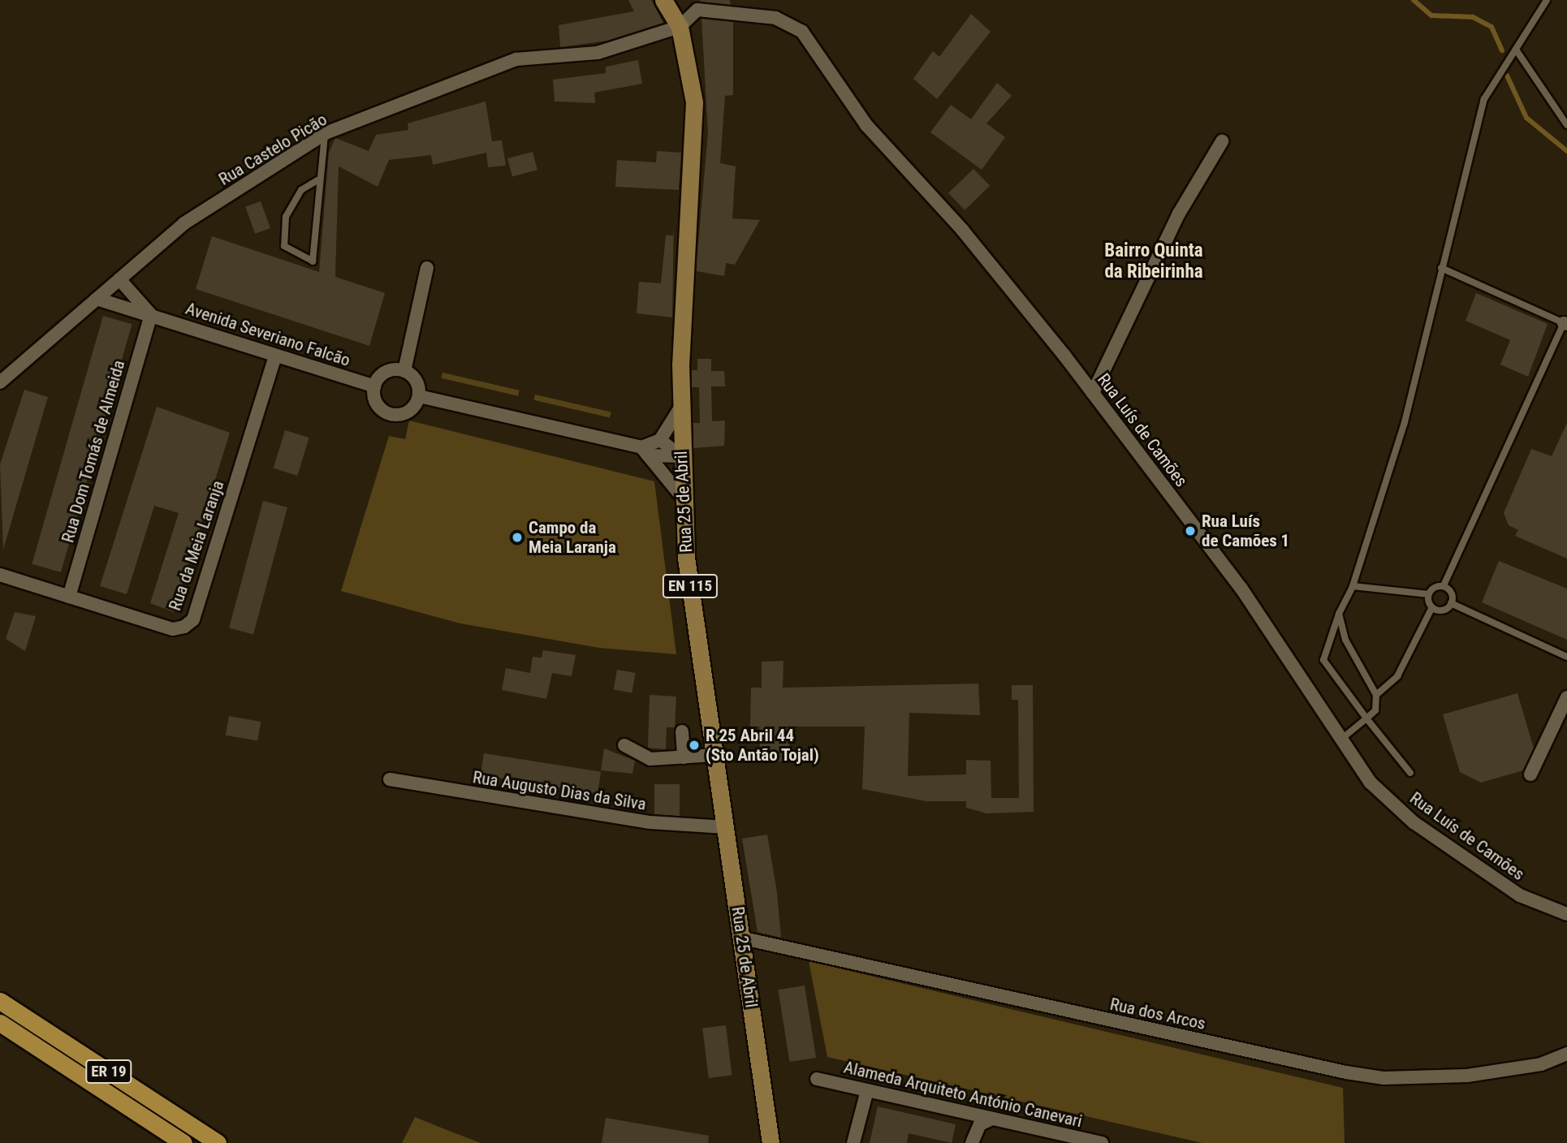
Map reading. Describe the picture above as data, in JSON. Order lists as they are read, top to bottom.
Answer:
{
  "streets": {
    "highway": ["ER 19"],
    "main road": ["Rua 25 de Abril", "EN 115"],
    "street": [
      "Rua Castelo Picão",
      "Avenida Severiano Falcão",
      "Rua Luís de Camões",
      "Rua Dom Tomás de Almeida",
      "Rua da Meia Laranja",
      "Rua Augusto Dias da Silva",
      "Rua dos Arcos",
      "Alameda Arquiteto António Canevari"
    ]
  },
  "crossings": [
    ["Rua Castelo Picão", "Avenida Severiano Falcão"],
    ["Rua Castelo Picão", "Rua Luís de Camões"],
    ["Rua Castelo Picão", "Rua 25 de Abril"],
    ["Rua Castelo Picão", "EN 115"],
    ["Avenida Severiano Falcão", "Rua Dom Tomás de Almeida"],
    ["Avenida Severiano Falcão", "Rua da Meia Laranja"],
    ["Rua Luís de Camões", "Rua 25 de Abril"],
    ["Rua Luís de Camões", "EN 115"],
    ["Rua Dom Tomás de Almeida", "Rua da Meia Laranja"],
    ["Rua 25 de Abril", "EN 115"],
    ["Rua 25 de Abril", "Rua Augusto Dias da Silva"],
    ["Rua 25 de Abril", "Rua dos Arcos"]
  ],
  "districts": ["Bairro Quinta da Ribeirinha"],
  "places": ["Rua Luís de Camões 1", "Campo da Meia Laranja", "R 25 Abril 44 (Sto Antão Tojal)"]
}
